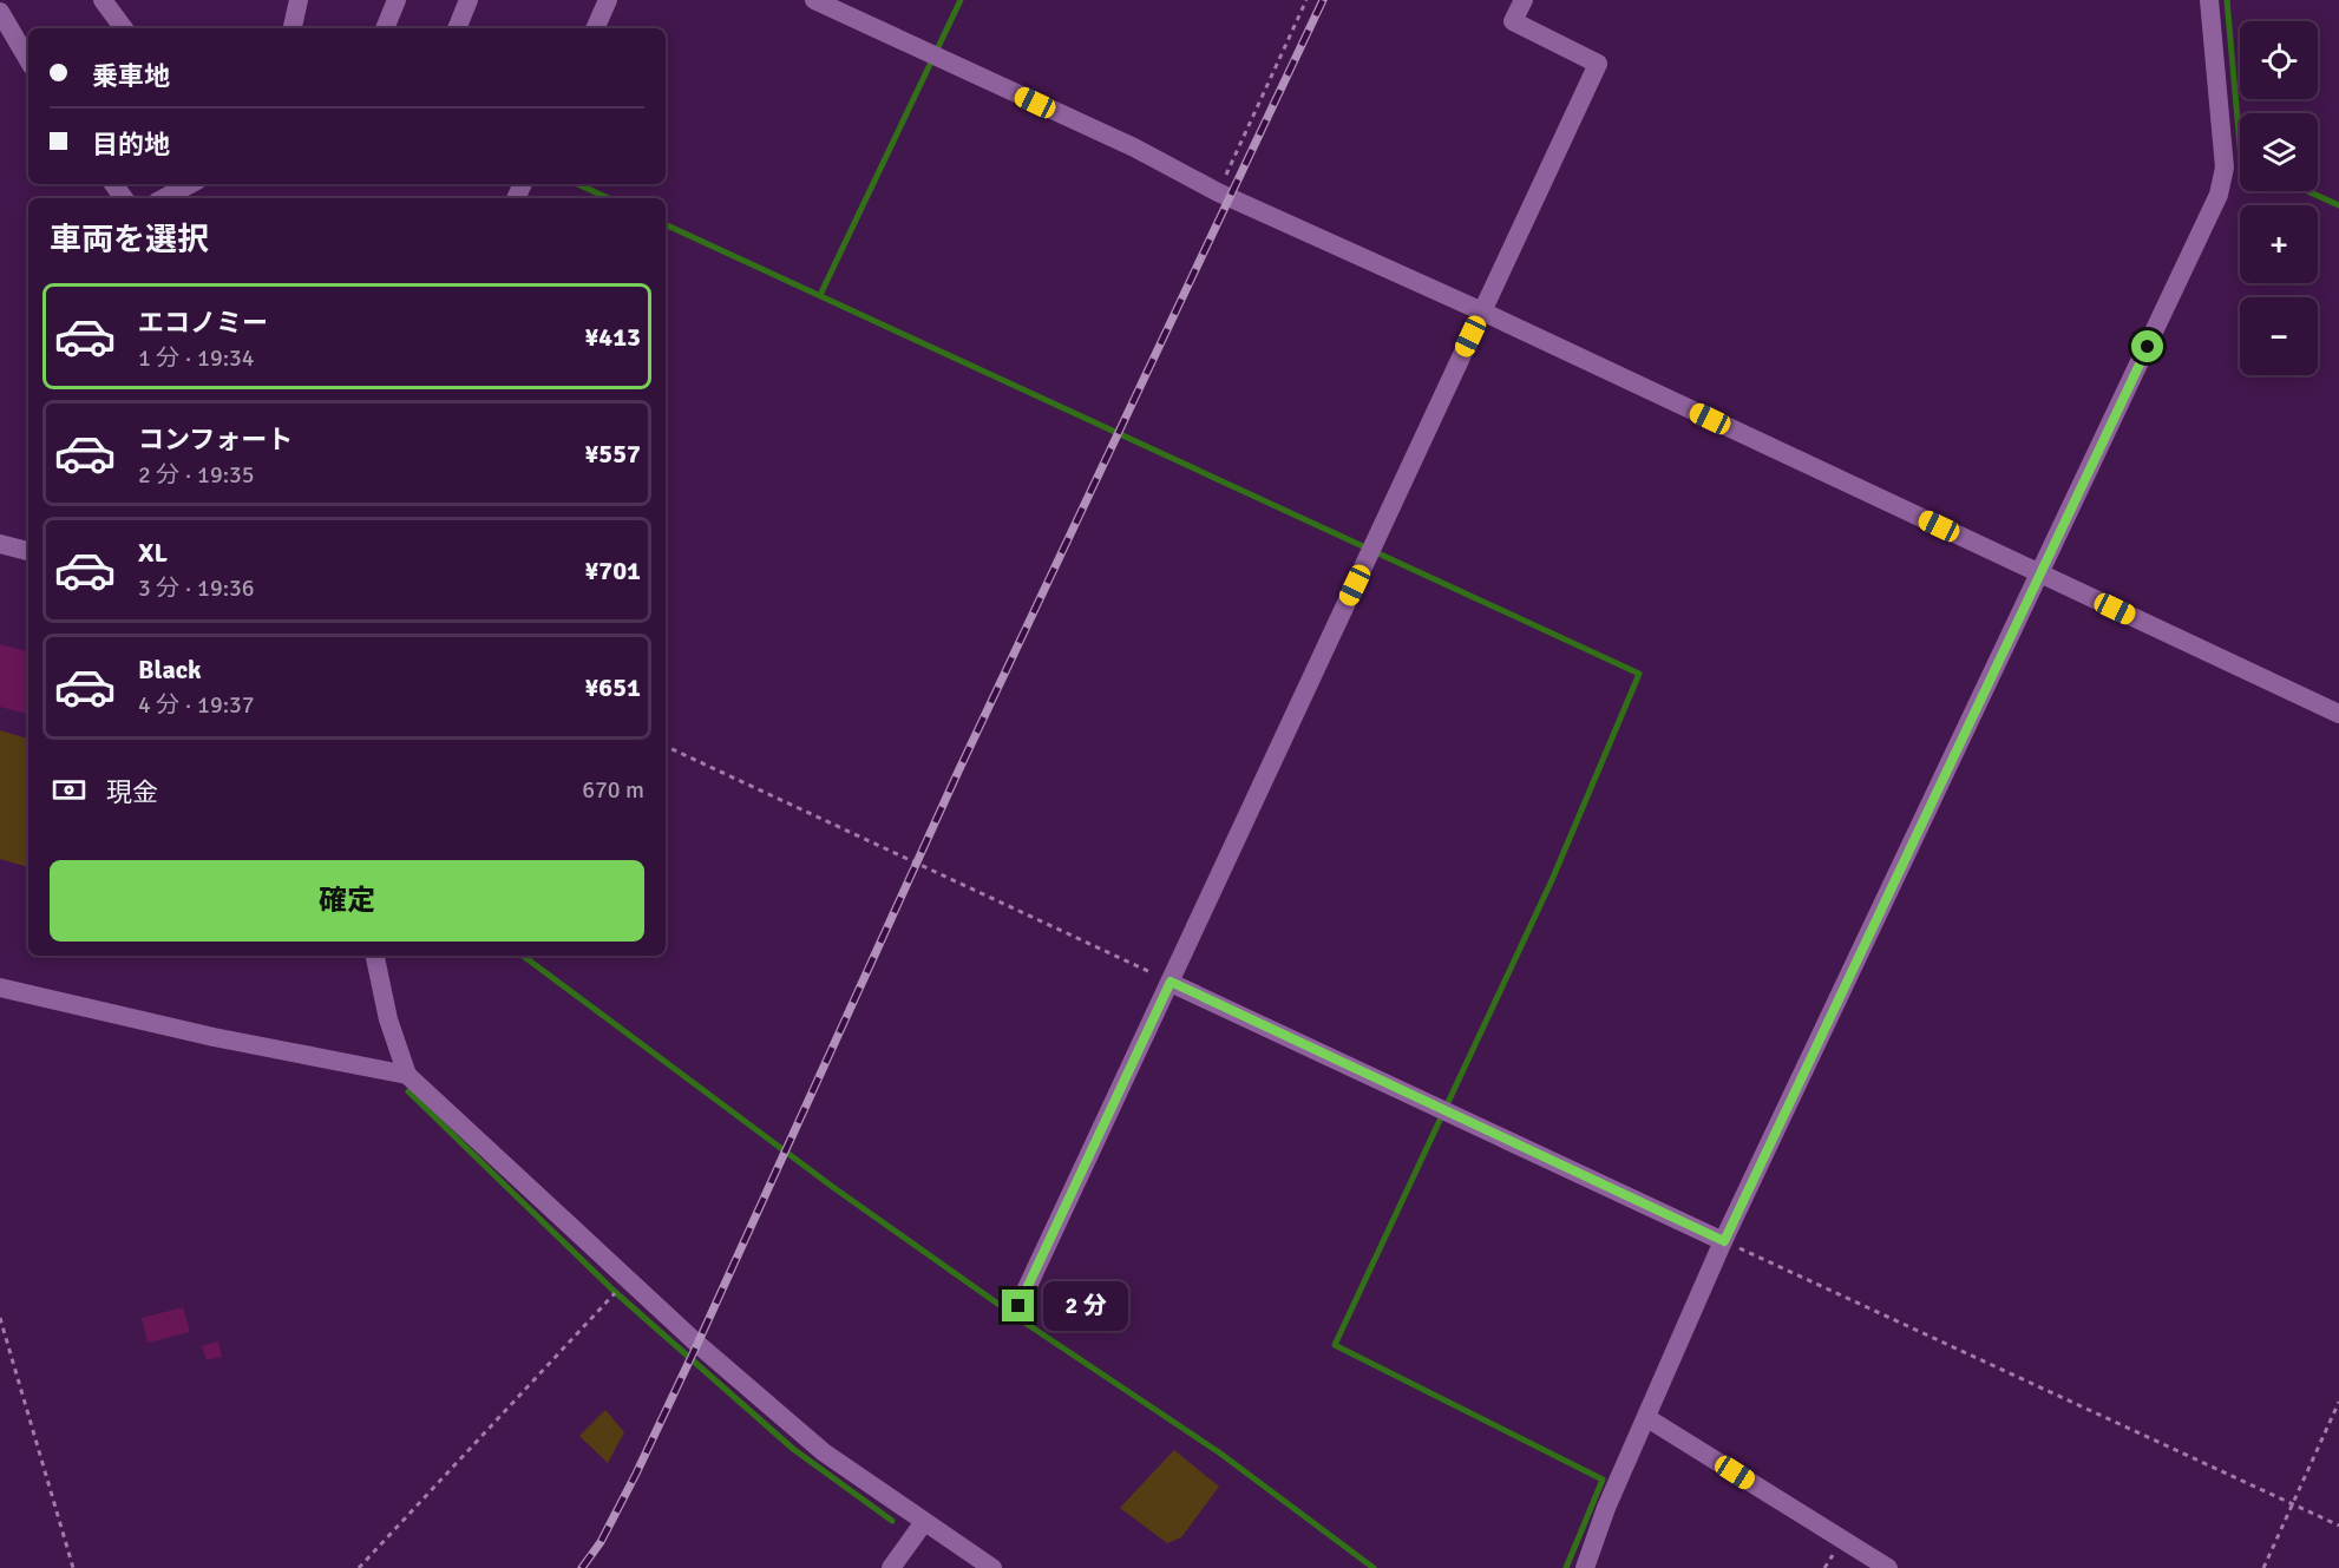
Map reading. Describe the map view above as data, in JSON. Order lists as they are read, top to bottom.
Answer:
{
  "page": {
    "map_buttons": ["+", "−"],
    "banner": ["乗車地", "目的地"],
    "heading": "車両を選択",
    "list": [
      {
        "name": "エコノミー",
        "note": "1 分 · 19:34",
        "value": "¥413"
      },
      {
        "name": "コンフォート",
        "note": "2 分 · 19:35",
        "value": "¥557"
      },
      {
        "name": "XL",
        "note": "3 分 · 19:36",
        "value": "¥701"
      },
      {
        "name": "Black",
        "note": "4 分 · 19:37",
        "value": "¥651"
      }
    ],
    "pay": ["現金", "670 m"],
    "buttons": "確定",
    "bubble": "2 分"
  }
}
